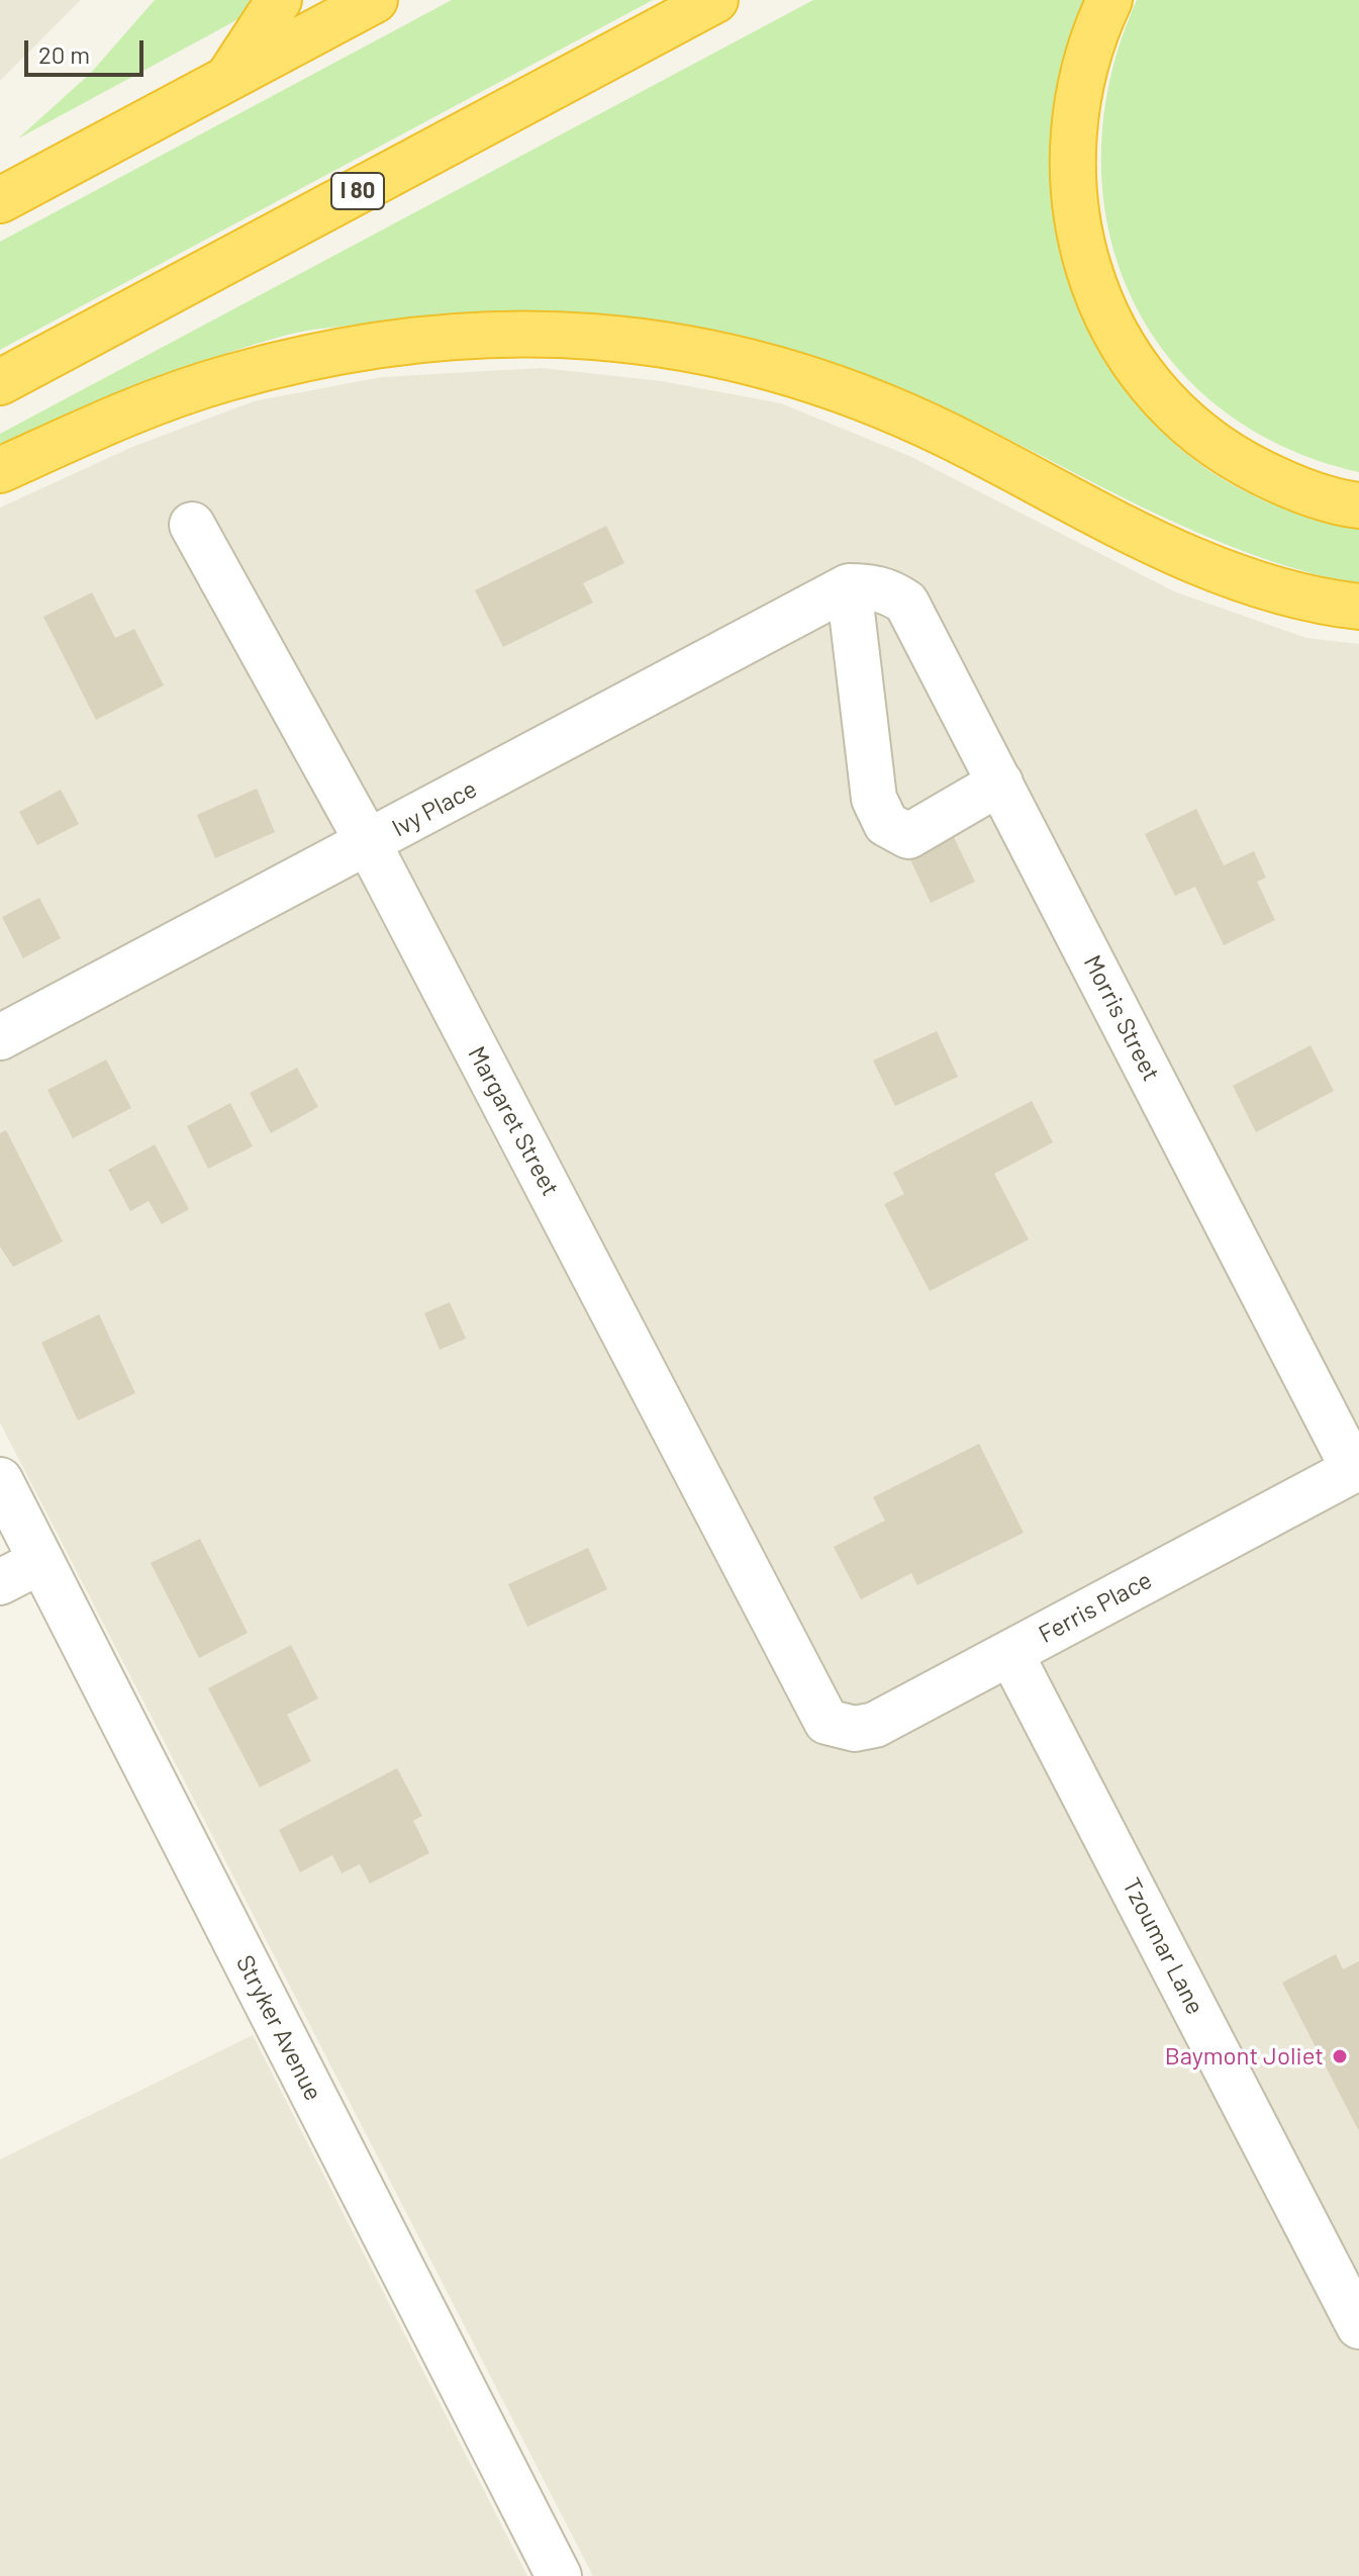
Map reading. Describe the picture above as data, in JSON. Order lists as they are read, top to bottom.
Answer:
{
  "streets": {
    "highway": ["I 80"],
    "street": [
      "Ivy Place",
      "Morris Street",
      "Margaret Street",
      "Ferris Place",
      "Tzoumar Lane",
      "Stryker Avenue"
    ]
  },
  "crossings": [
    ["Ivy Place", "Morris Street"],
    ["Ivy Place", "Margaret Street"],
    ["Morris Street", "Ferris Place"],
    ["Margaret Street", "Ferris Place"],
    ["Ferris Place", "Tzoumar Lane"]
  ],
  "places": ["Baymont Joliet"],
  "scale_bar": "20 m"
}
